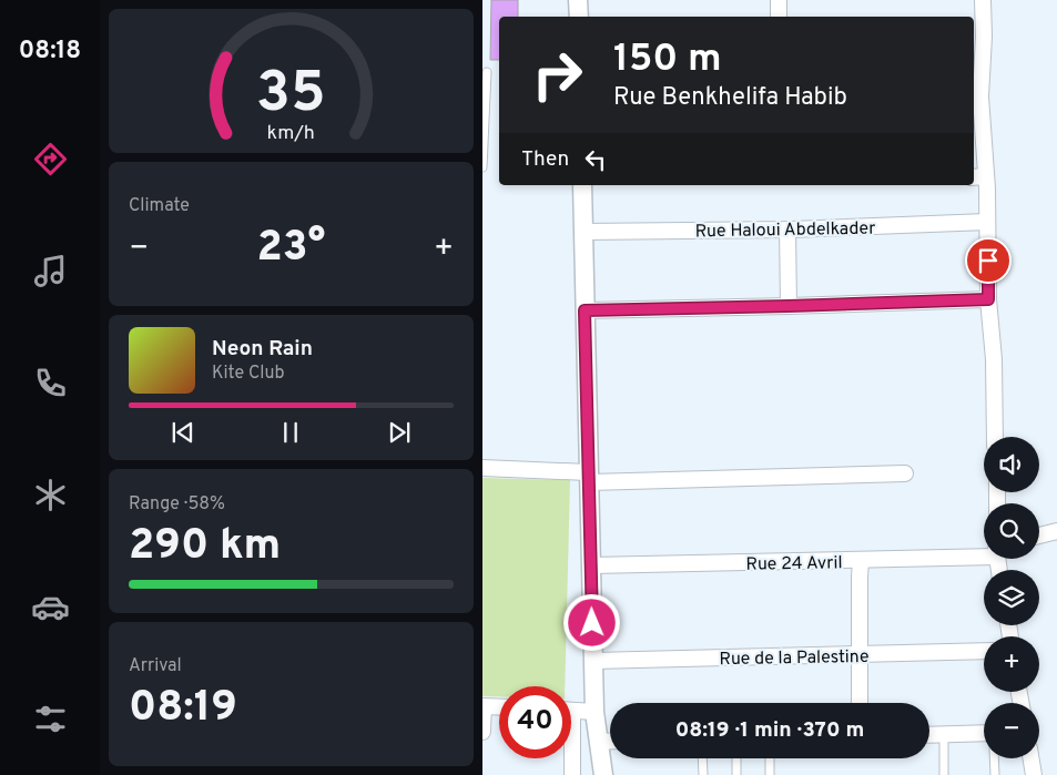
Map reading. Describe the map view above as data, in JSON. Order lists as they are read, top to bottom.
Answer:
{
  "streets": {
    "street": ["Rue Haloui Abdelkader", "Rue 24 Avril", "Rue de la Palestine"]
  },
  "page": {
    "tabs": "08:18",
    "turn": ["150 m", "Rue Benkhelifa Habib"],
    "then": "Then",
    "tile": [
      "Climate",
      ["Range · 58%", "290 km"],
      ["Arrival", "08:19"]
    ],
    "heat": ["−", "23°", "+"],
    "song": ["Neon Rain", "Kite Club"],
    "map_buttons": ["+", "−"],
    "limit": "40",
    "trip": "08:19 · 1 min · 370 m",
    "gauge": ["35", "km/h"]
  }
}
